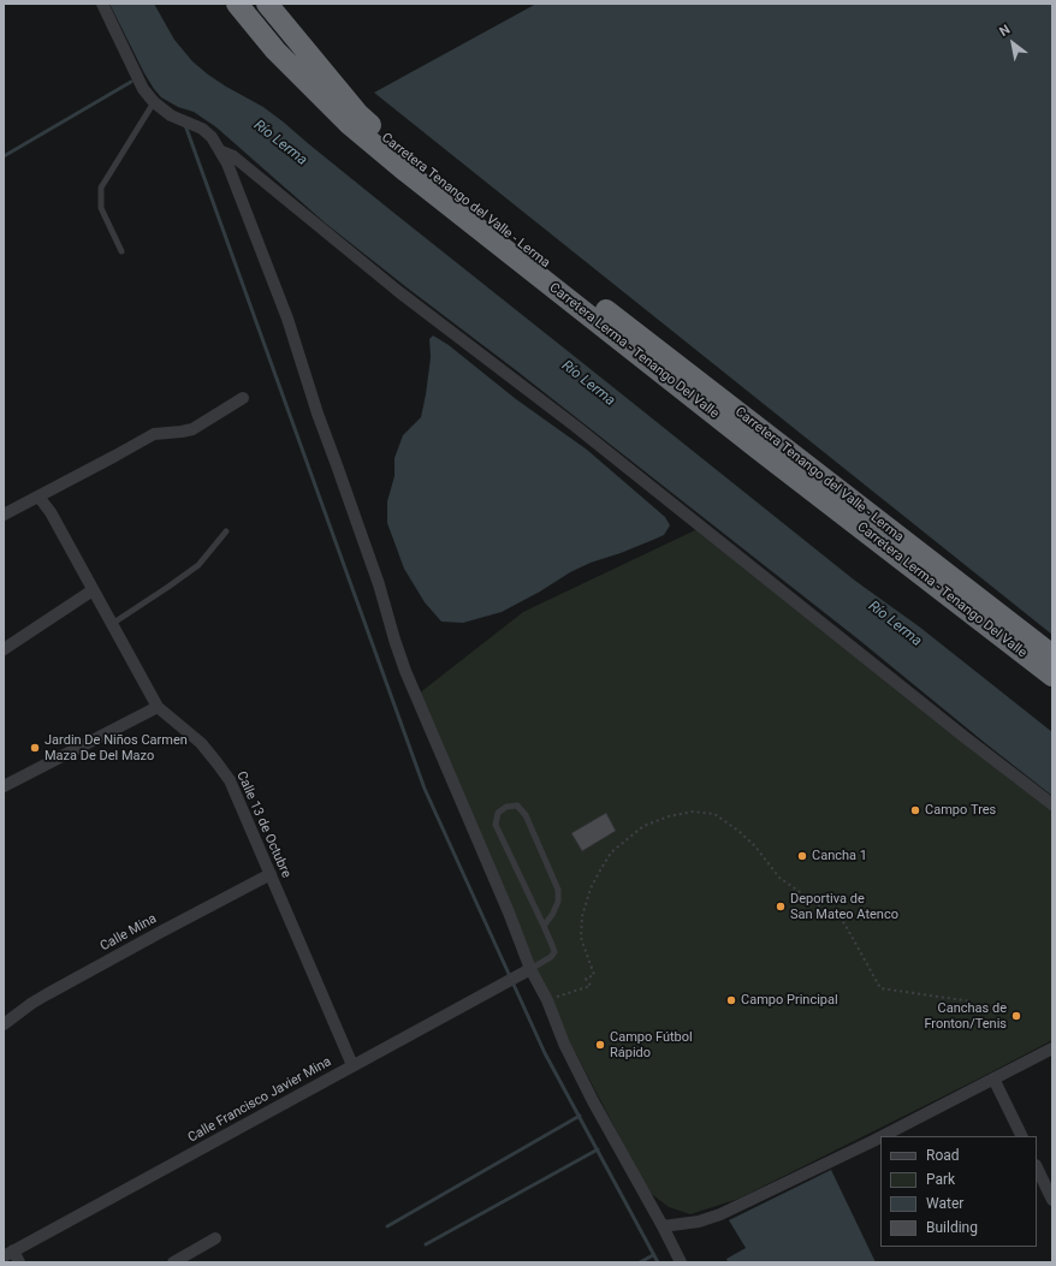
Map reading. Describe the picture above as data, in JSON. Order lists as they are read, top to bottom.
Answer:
{
  "streets": {
    "highway": ["Carretera Tenango del Valle - Lerma", "Carretera Lerma - Tenango Del Valle"],
    "street": ["Calle 13 de Octubre", "Calle Mina", "Calle Francisco Javier Mina"]
  },
  "crossings": [
    ["Calle 13 de Octubre", "Calle Mina"],
    ["Calle 13 de Octubre", "Calle Francisco Javier Mina"]
  ],
  "water": ["Río Lerma"],
  "places": [
    "Jardin De Niños Carmen Maza De Del Mazo",
    "Campo Tres",
    "Cancha 1",
    "Deportiva de San Mateo Atenco",
    "Campo Principal",
    "Canchas de Fronton/Tenis",
    "Campo Fútbol Rápido"
  ],
  "legend": [
    "Road",
    "Park",
    "Water",
    "Building"
  ],
  "north": "top left"
}
